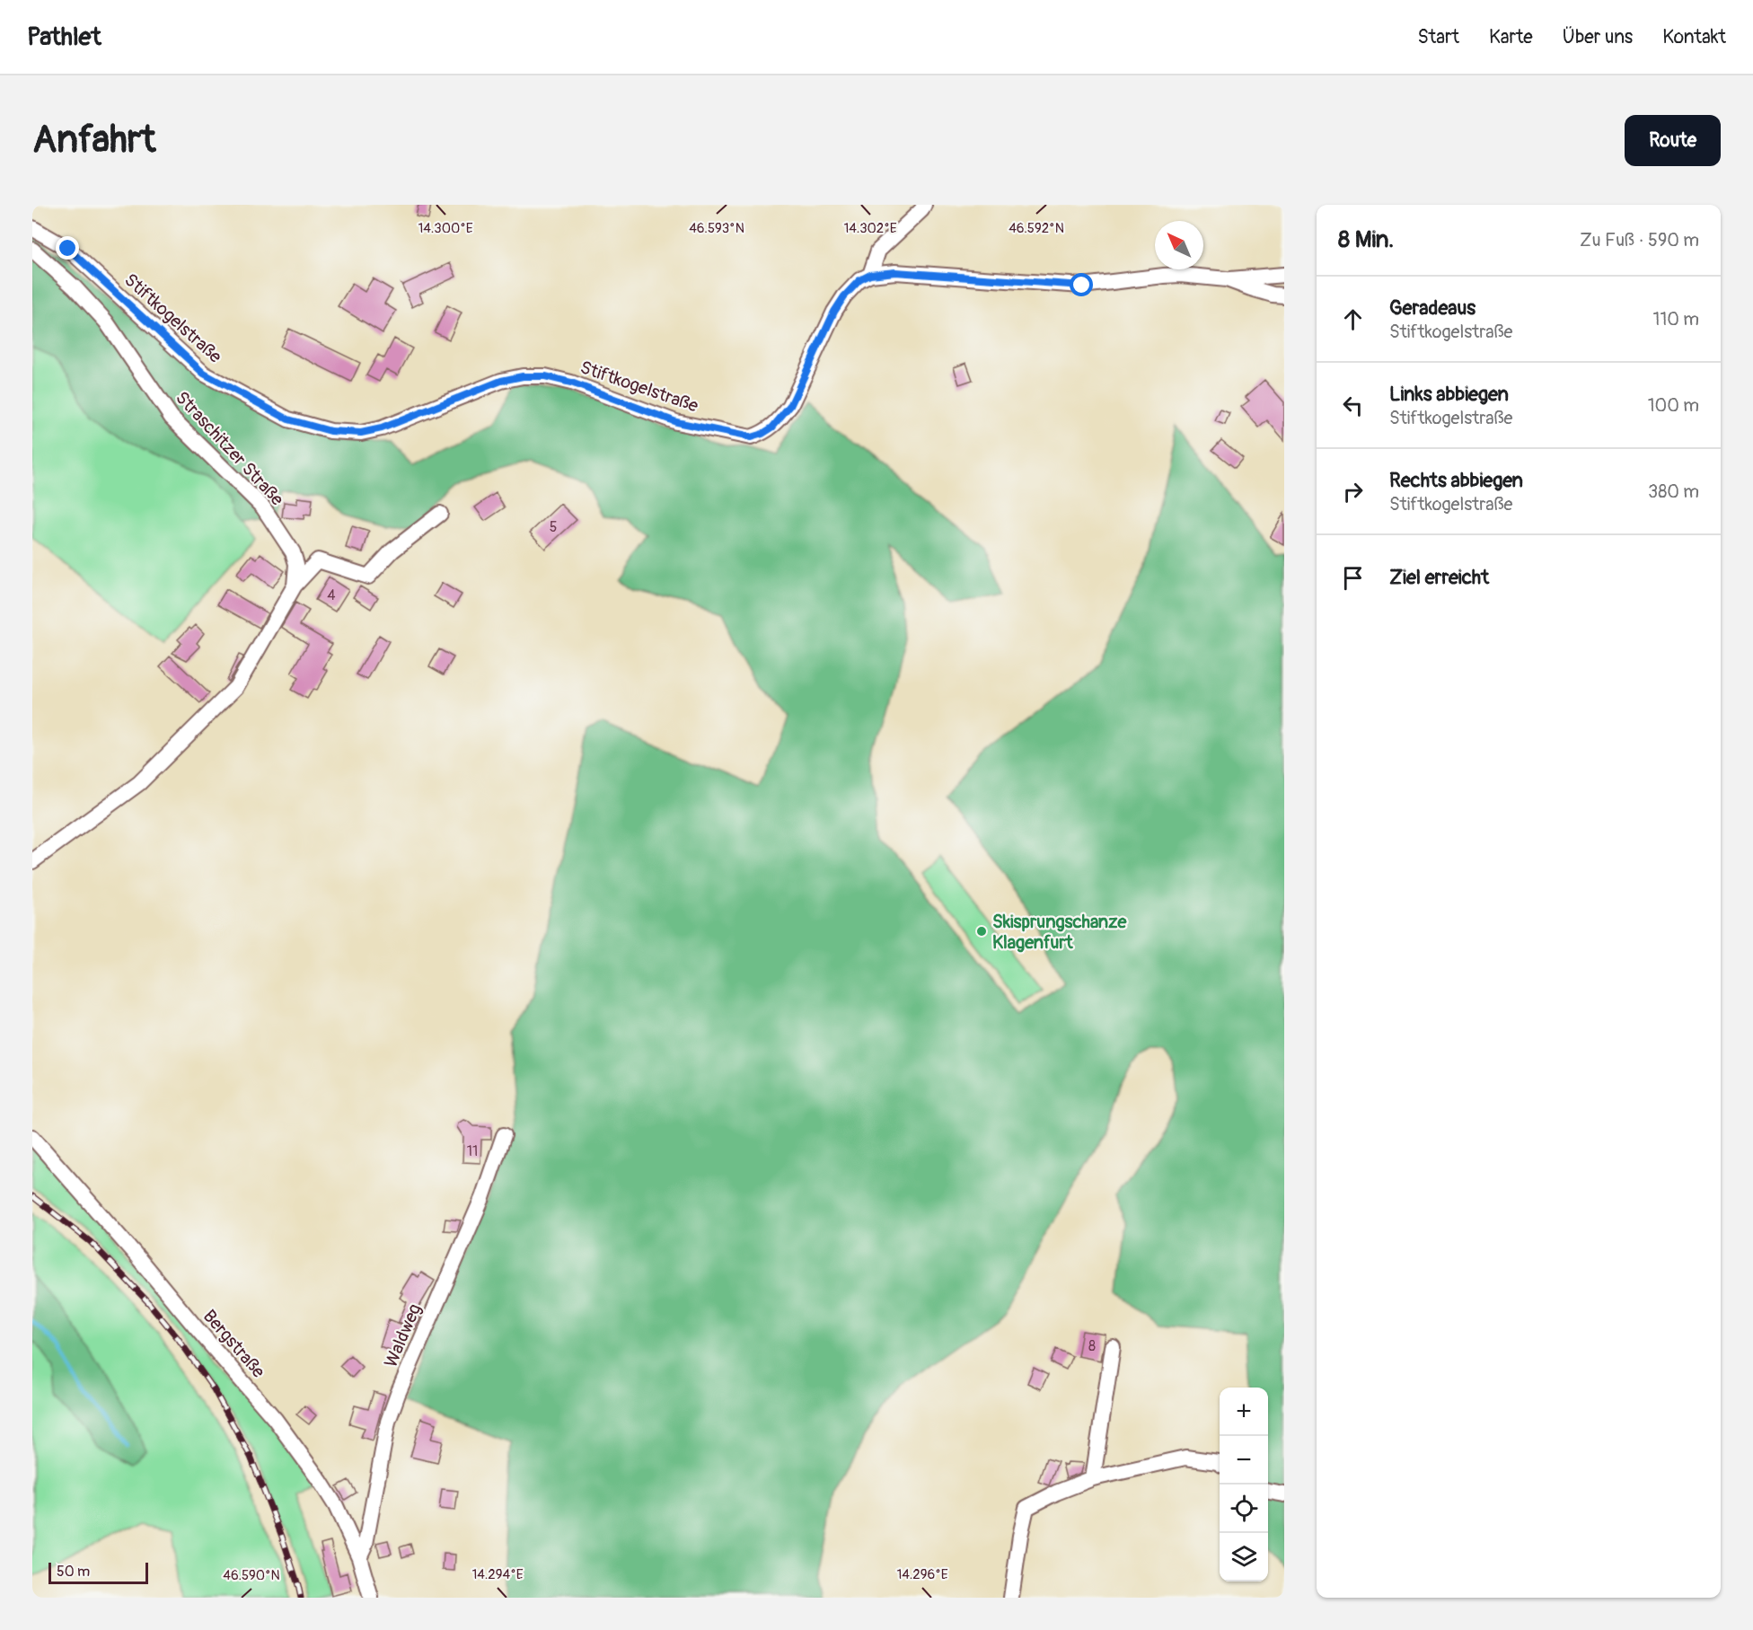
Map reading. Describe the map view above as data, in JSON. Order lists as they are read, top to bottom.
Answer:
{
  "streets": {
    "street": [
      "Stiftkogelstraße",
      "Straschitzer Straße",
      "Waldweg",
      "Bergstraße"
    ]
  },
  "crossings": [
    ["Waldweg", "Bergstraße"]
  ],
  "places": ["Skisprungschanze Klagenfurt"],
  "house_numbers": [
    "5",
    "4",
    "11",
    "8"
  ],
  "scale_bar": "50 m",
  "north": "top left",
  "page": {
    "header": "Pathlet",
    "nav": [
      "Start",
      "Karte",
      "Über uns",
      "Kontakt"
    ],
    "buttons": "Route",
    "title": "Anfahrt",
    "heading": ["8 Min.", "Zu Fuß · 590 m"],
    "list": [
      ["Geradeaus", "Stiftkogelstraße", "110 m"],
      ["Links abbiegen", "Stiftkogelstraße", "100 m"],
      ["Rechts abbiegen", "Stiftkogelstraße", "380 m"],
      "Ziel erreicht"
    ],
    "map_buttons": ["+", "−"],
    "scale": "50 m"
  },
  "coordinates": [
    "46.593°N",
    "46.592°N",
    "14.300°E",
    "14.302°E",
    "14.294°E",
    "14.296°E",
    "46.590°N"
  ]
}
